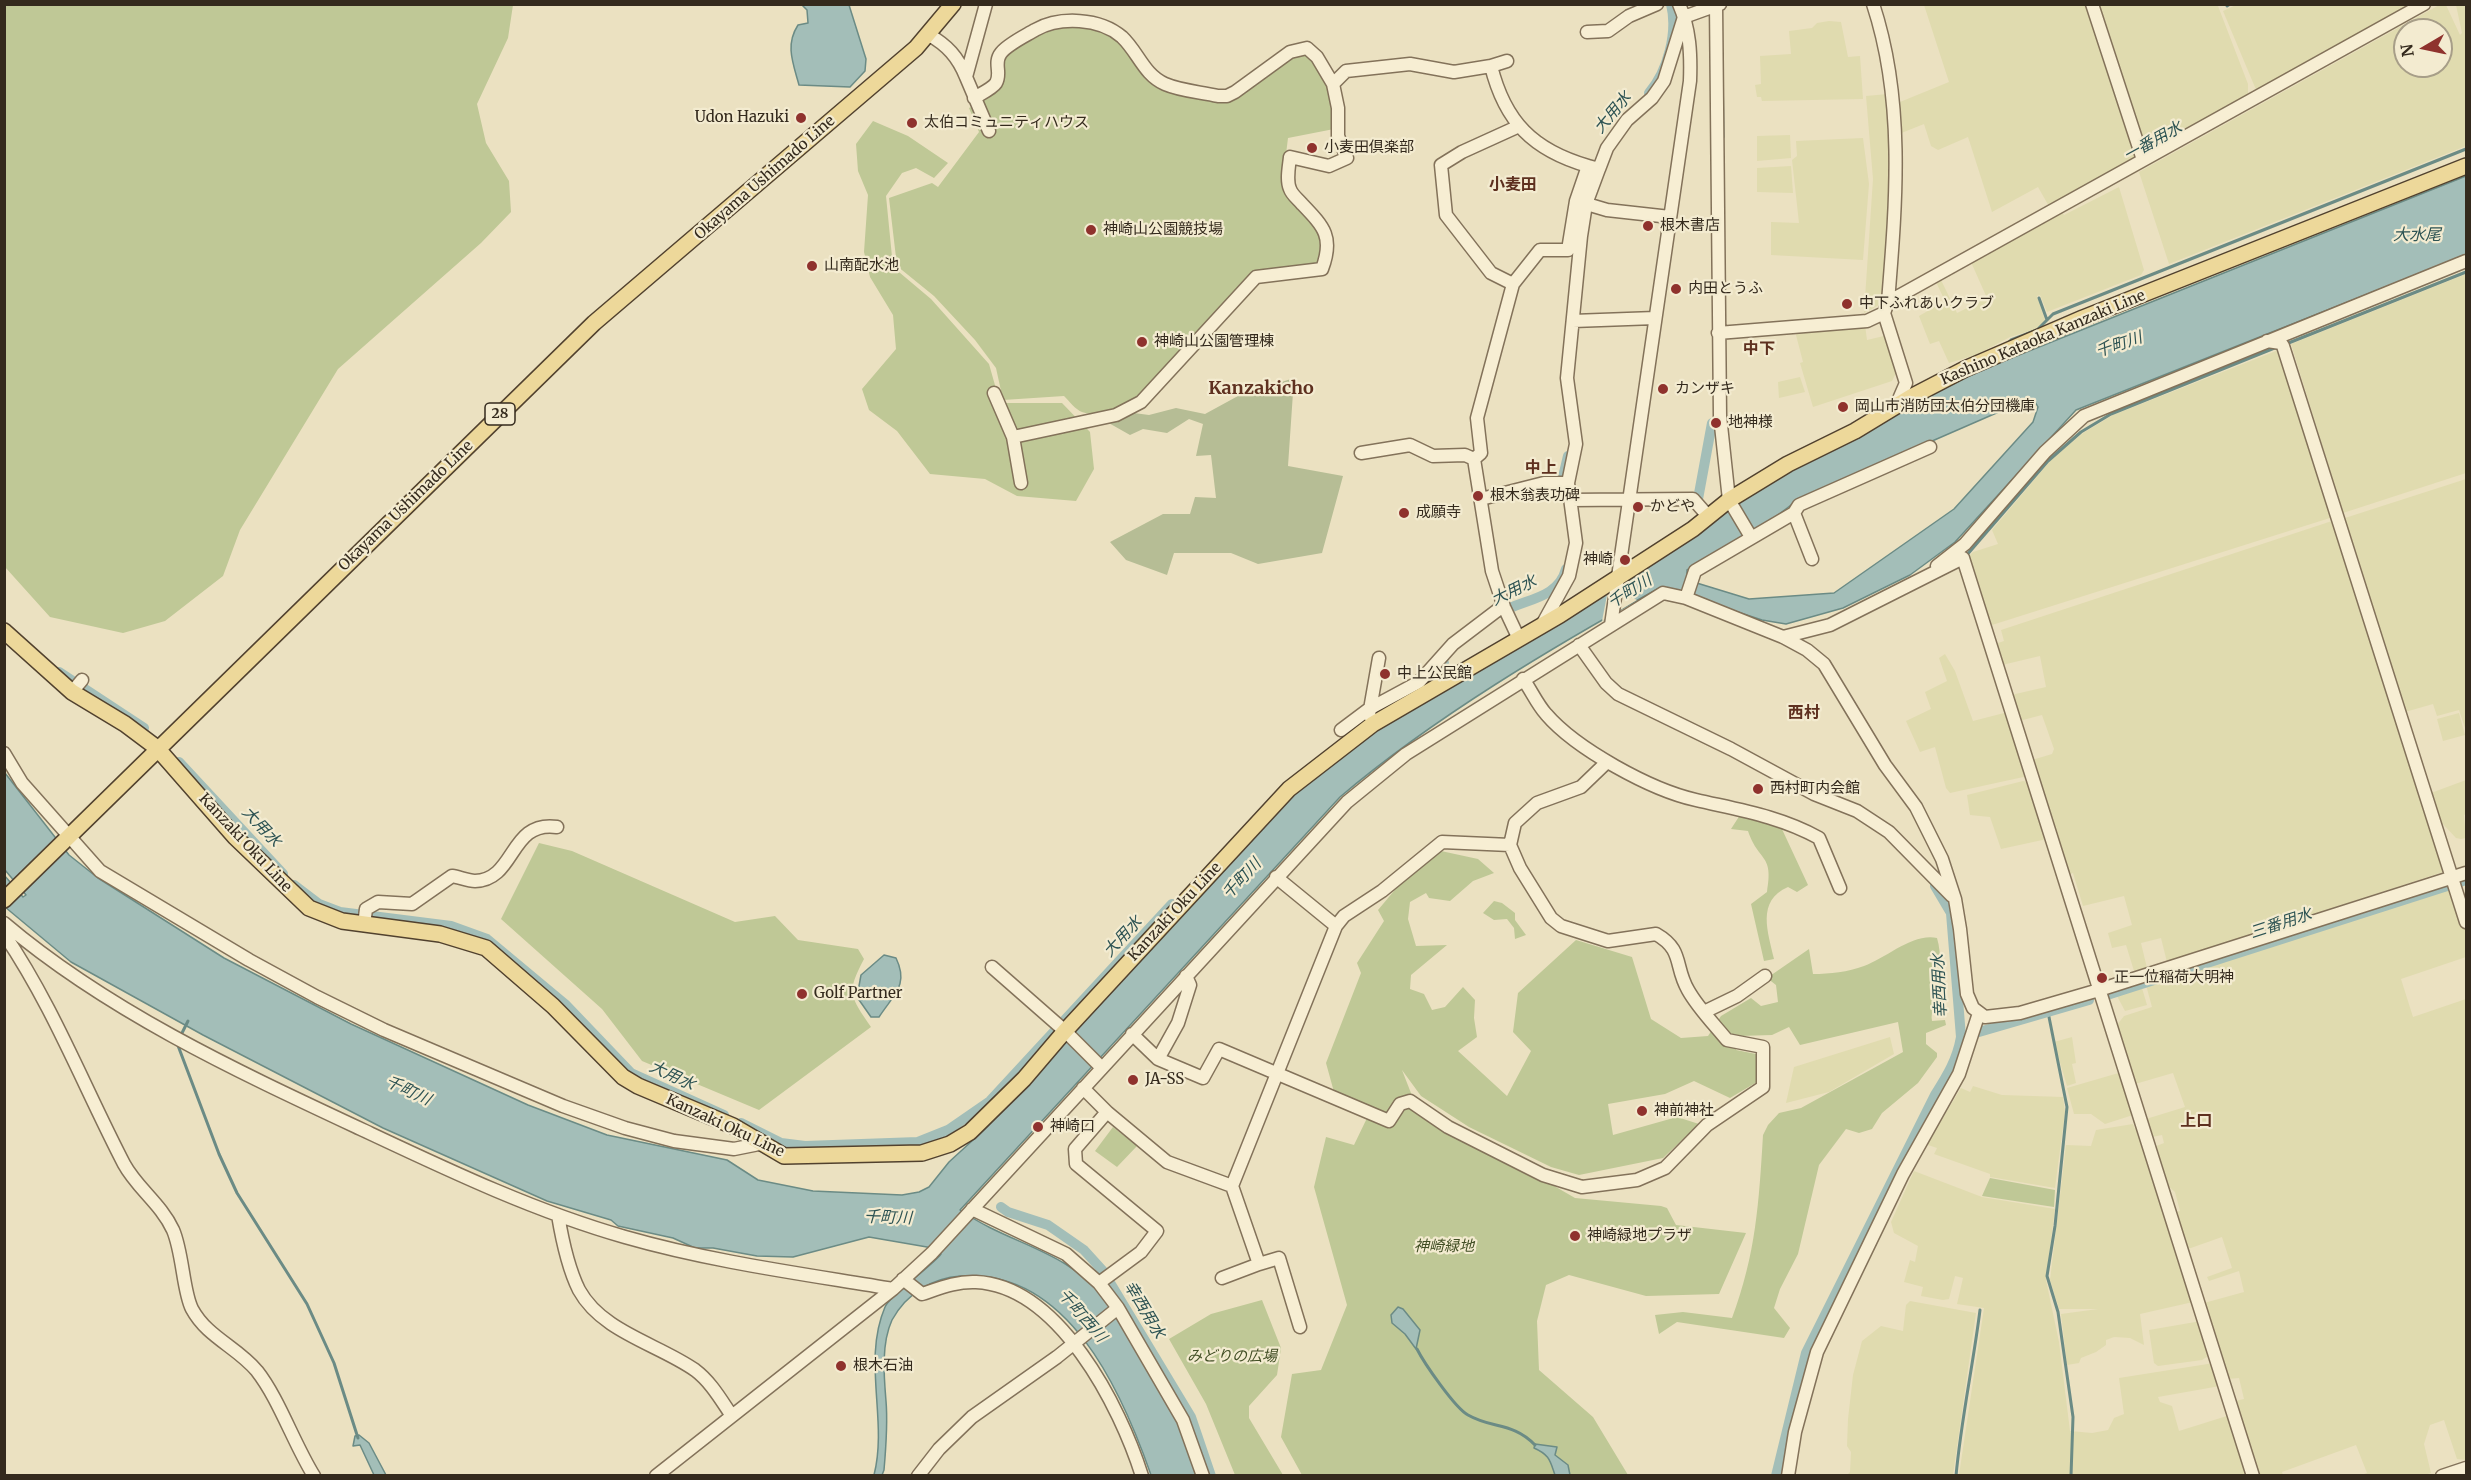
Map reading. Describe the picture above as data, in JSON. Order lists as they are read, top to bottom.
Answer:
{
  "streets": {
    "main road": [
      "Okayama Ushimado Line",
      "Kashino Kataoka Kanzaki Line",
      "28",
      "Kanzaki Oku Line"
    ]
  },
  "crossings": [
    ["Okayama Ushimado Line", "Kanzaki Oku Line"],
    ["Kashino Kataoka Kanzaki Line", "Kanzaki Oku Line"]
  ],
  "districts": [
    "小麦田",
    "中下",
    "Kanzakicho",
    "中上",
    "西村",
    "上口"
  ],
  "water": [
    "大用水",
    "一番用水",
    "大水尾",
    "千町川",
    "三番用水",
    "幸西用水",
    "千町西川"
  ],
  "parks": ["神崎緑地", "みどりの広場"],
  "places": [
    "Udon Hazuki",
    "太伯コミュニティハウス",
    "小麦田倶楽部",
    "根木書店",
    "神崎山公園競技場",
    "山南配水池",
    "内田とうふ",
    "中下ふれあいクラブ",
    "神崎山公園管理棟",
    "カンザキ",
    "岡山市消防団太伯分団機庫",
    "地神様",
    "根木翁表功碑",
    "かどや",
    "成願寺",
    "神崎",
    "中上公民館",
    "西村町内会館",
    "正一位稲荷大明神",
    "Golf Partner",
    "JA-SS",
    "神前神社",
    "神崎口",
    "神崎緑地プラザ",
    "根木石油"
  ],
  "north": "left"
}
